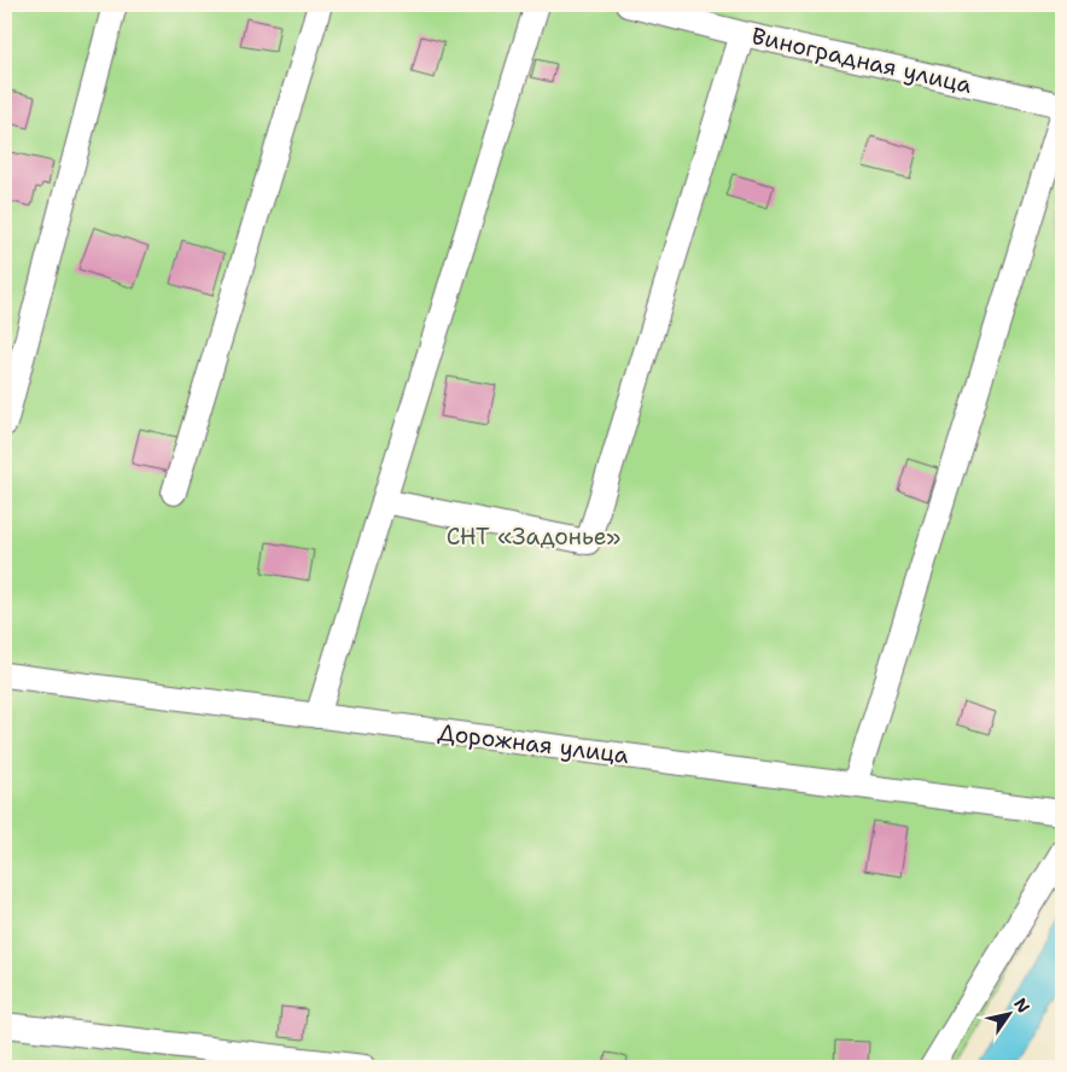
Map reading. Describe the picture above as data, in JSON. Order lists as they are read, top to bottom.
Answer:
{
  "streets": {
    "street": ["Виноградная улица", "Дорожная улица"]
  },
  "parks": ["СНТ «Задонье»"],
  "north": "top right"
}
